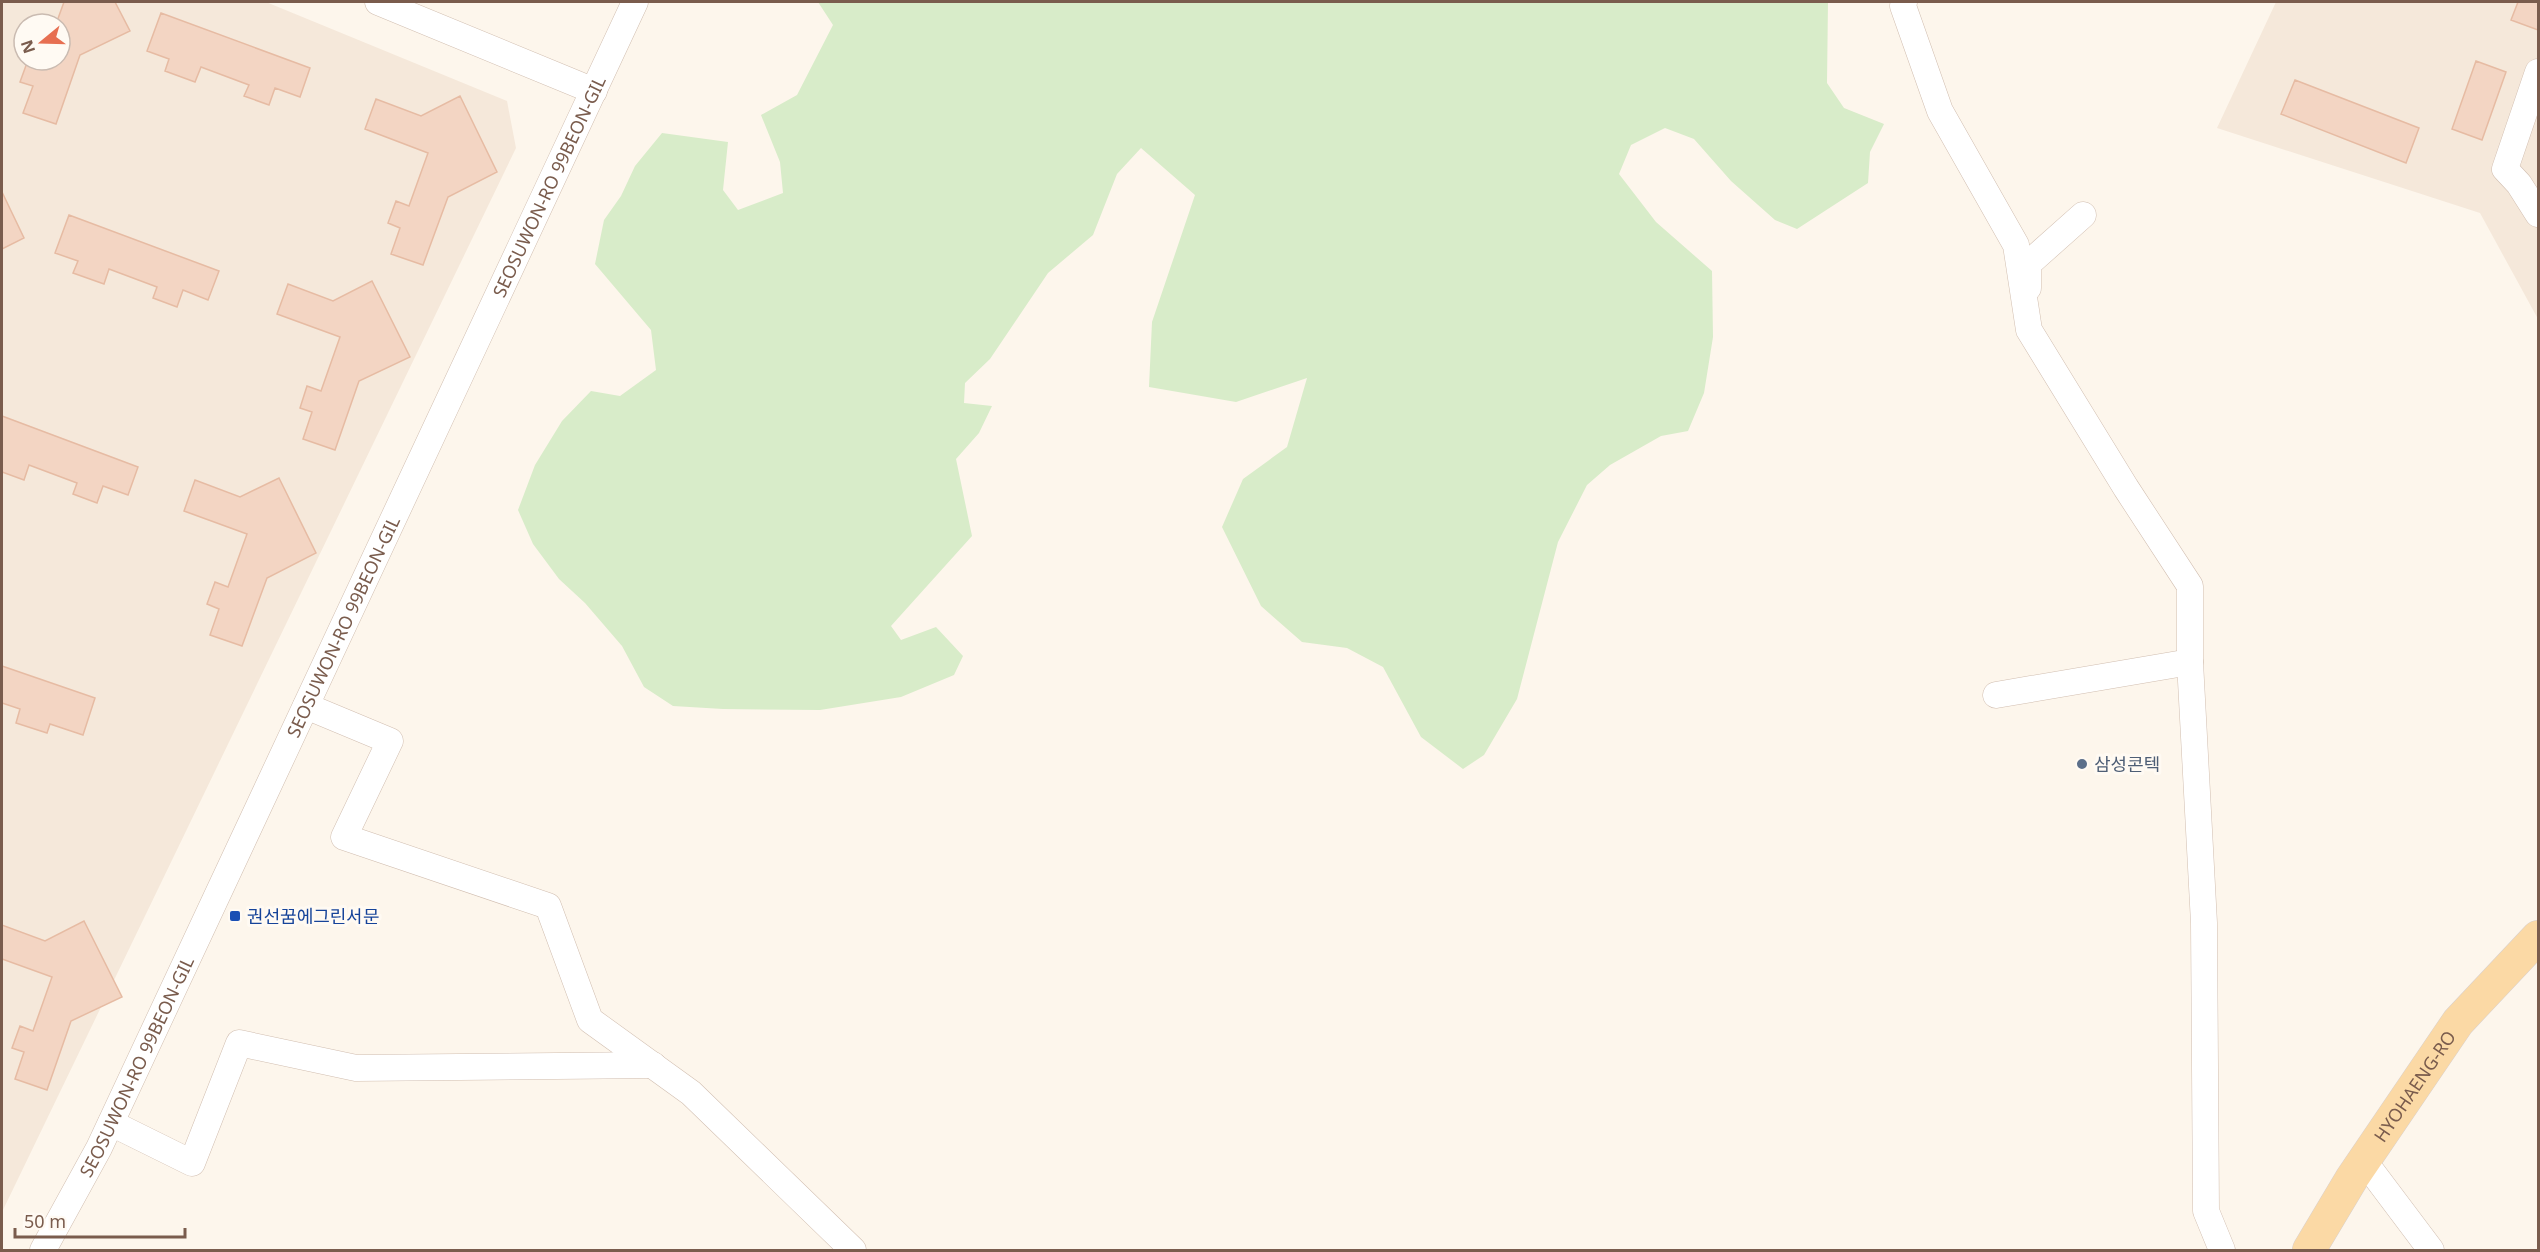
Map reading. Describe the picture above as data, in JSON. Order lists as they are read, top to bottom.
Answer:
{
  "streets": {
    "main road": ["HYOHAENG-RO"],
    "street": ["SEOSUWON-RO 99BEON-GIL"]
  },
  "places": {
    "other": ["삼성콘텍"],
    "transit": ["권선꿈에그린서문"]
  },
  "scale_bar": "50 m",
  "north": "left"
}
